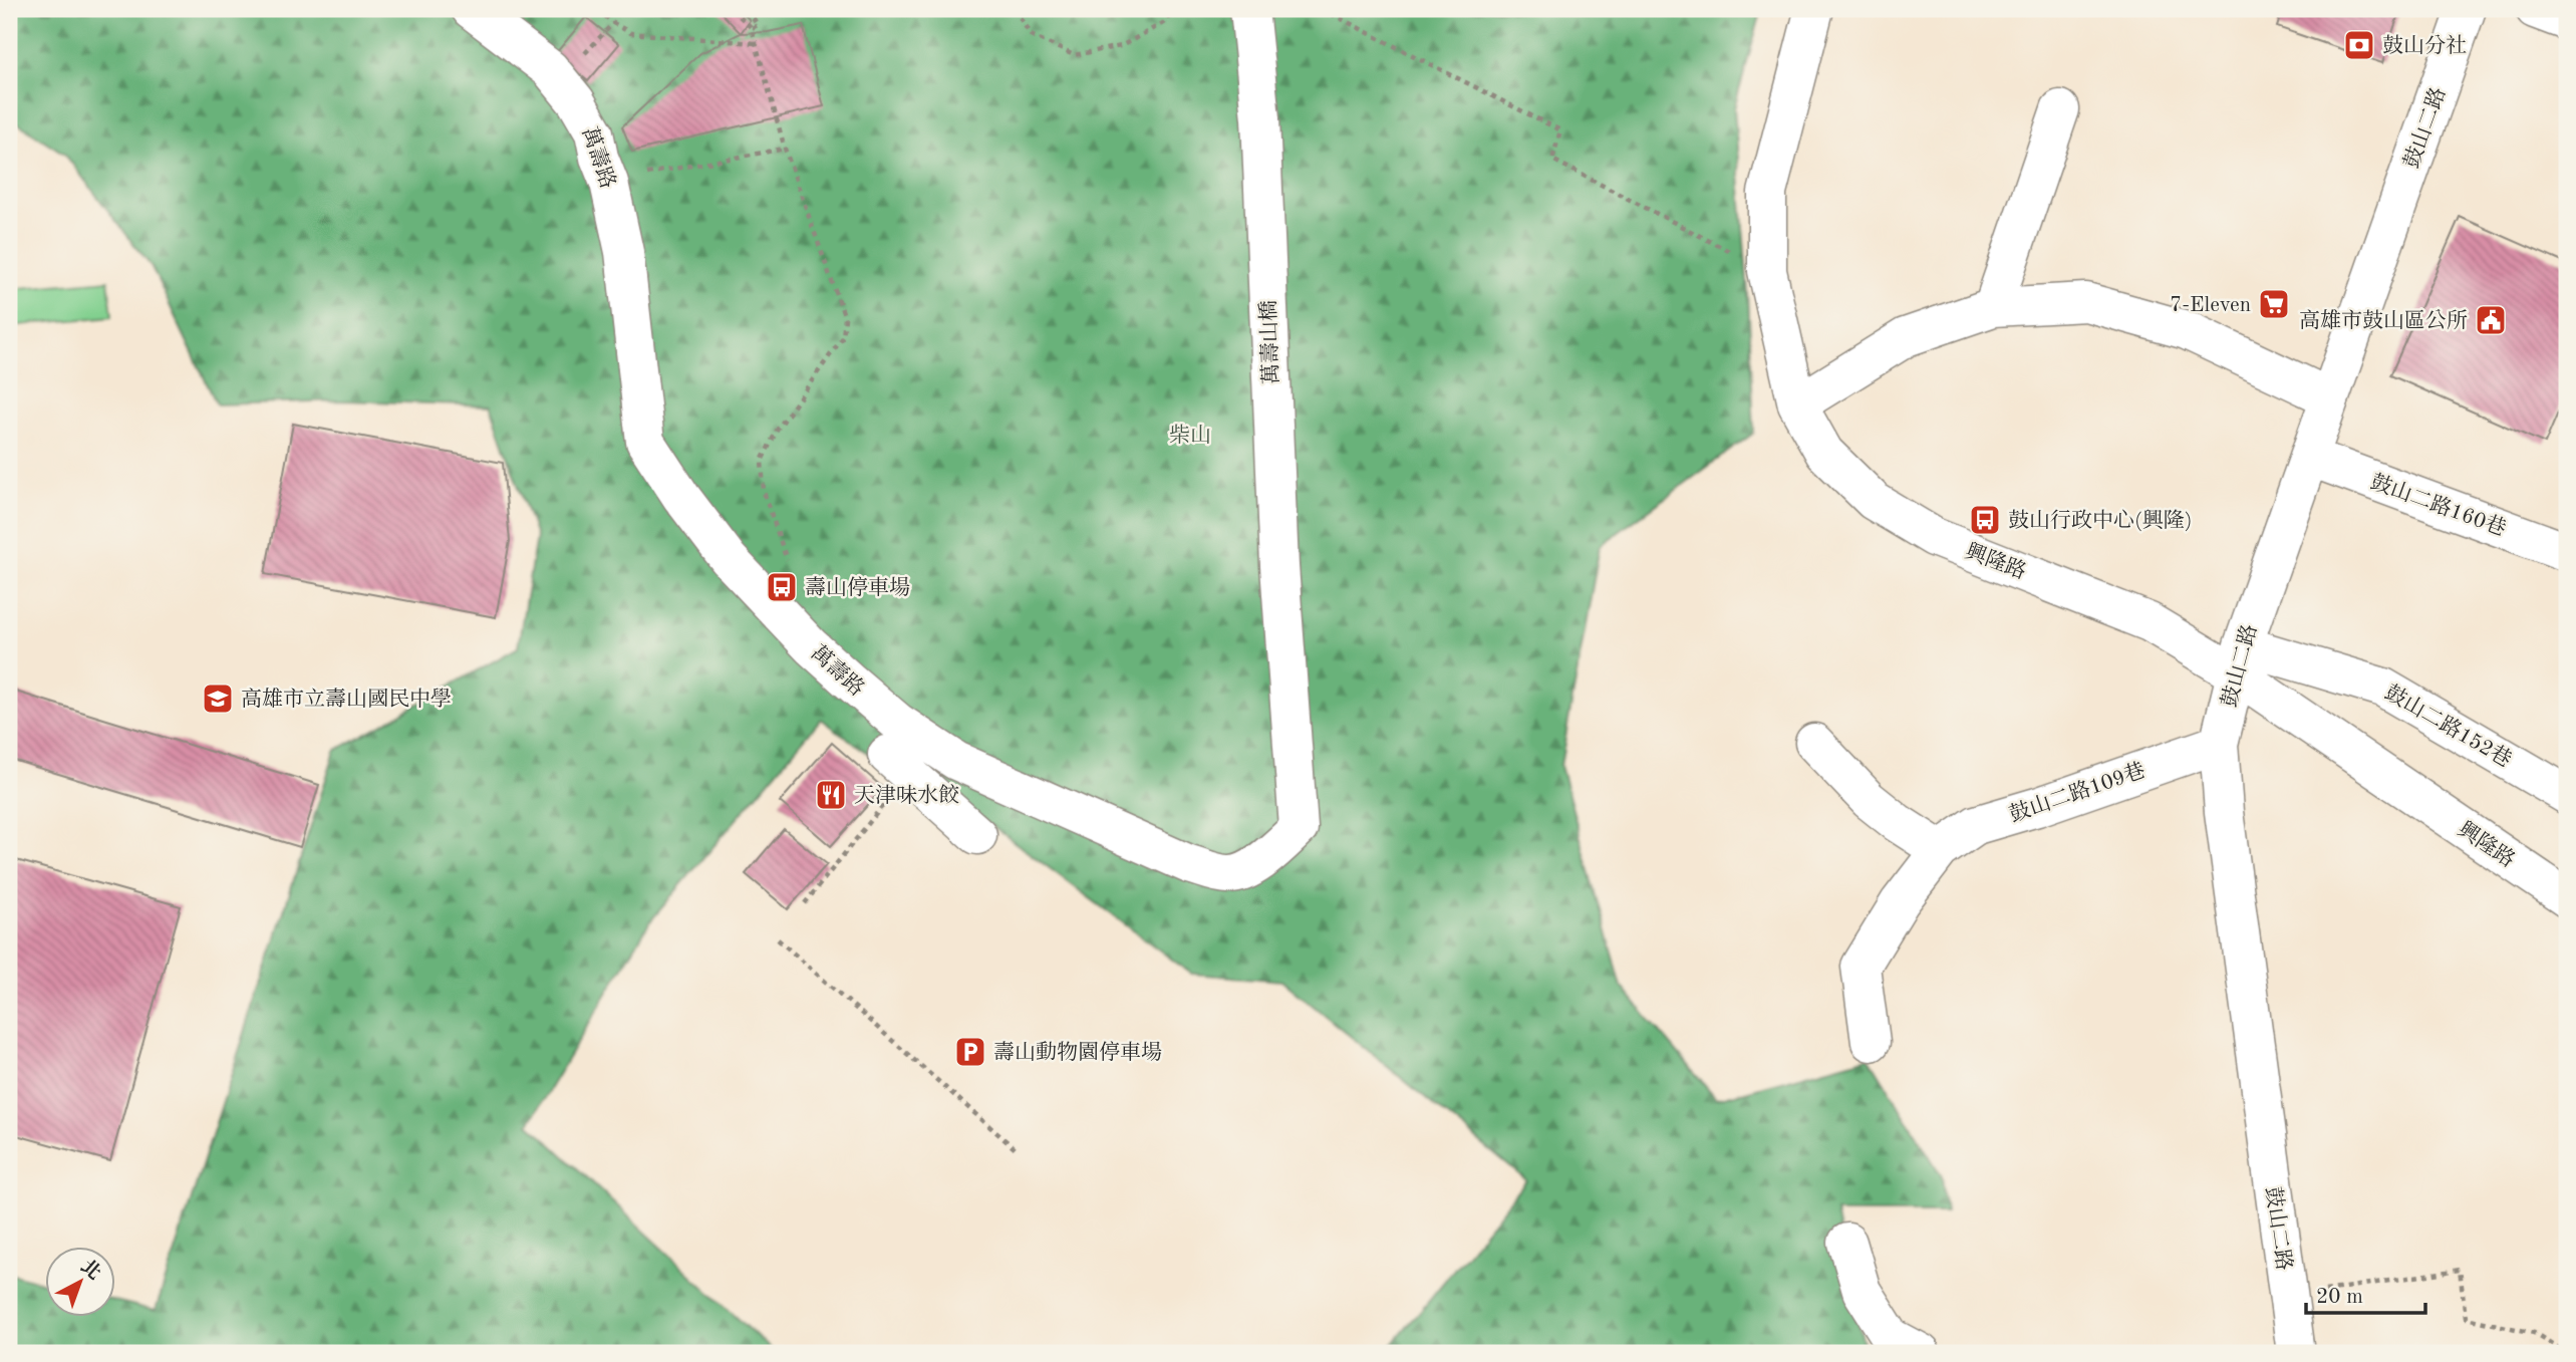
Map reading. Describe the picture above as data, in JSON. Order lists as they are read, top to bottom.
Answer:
{
  "streets": {
    "street": [
      "鼓山二路",
      "萬壽路",
      "萬壽山橋",
      "鼓山二路160巷",
      "興隆路",
      "鼓山二路152巷",
      "鼓山二路109巷"
    ]
  },
  "crossings": [
    ["鼓山二路", "鼓山二路160巷"],
    ["鼓山二路", "興隆路"],
    ["鼓山二路", "鼓山二路152巷"],
    ["鼓山二路", "鼓山二路109巷"],
    ["萬壽路", "萬壽山橋"],
    ["興隆路", "鼓山二路152巷"]
  ],
  "parks": ["柴山"],
  "places": {
    "bank": ["鼓山分社"],
    "supermarket": ["7-Eleven"],
    "public building": ["高雄市鼓山區公所"],
    "bus stop": ["鼓山行政中心(興隆)", "壽山停車場"],
    "school or university": ["高雄市立壽山國民中學"],
    "restaurant": ["天津味水餃"],
    "parking": ["壽山動物園停車場"]
  },
  "scale_bar": "20 m",
  "north": "top right"
}
